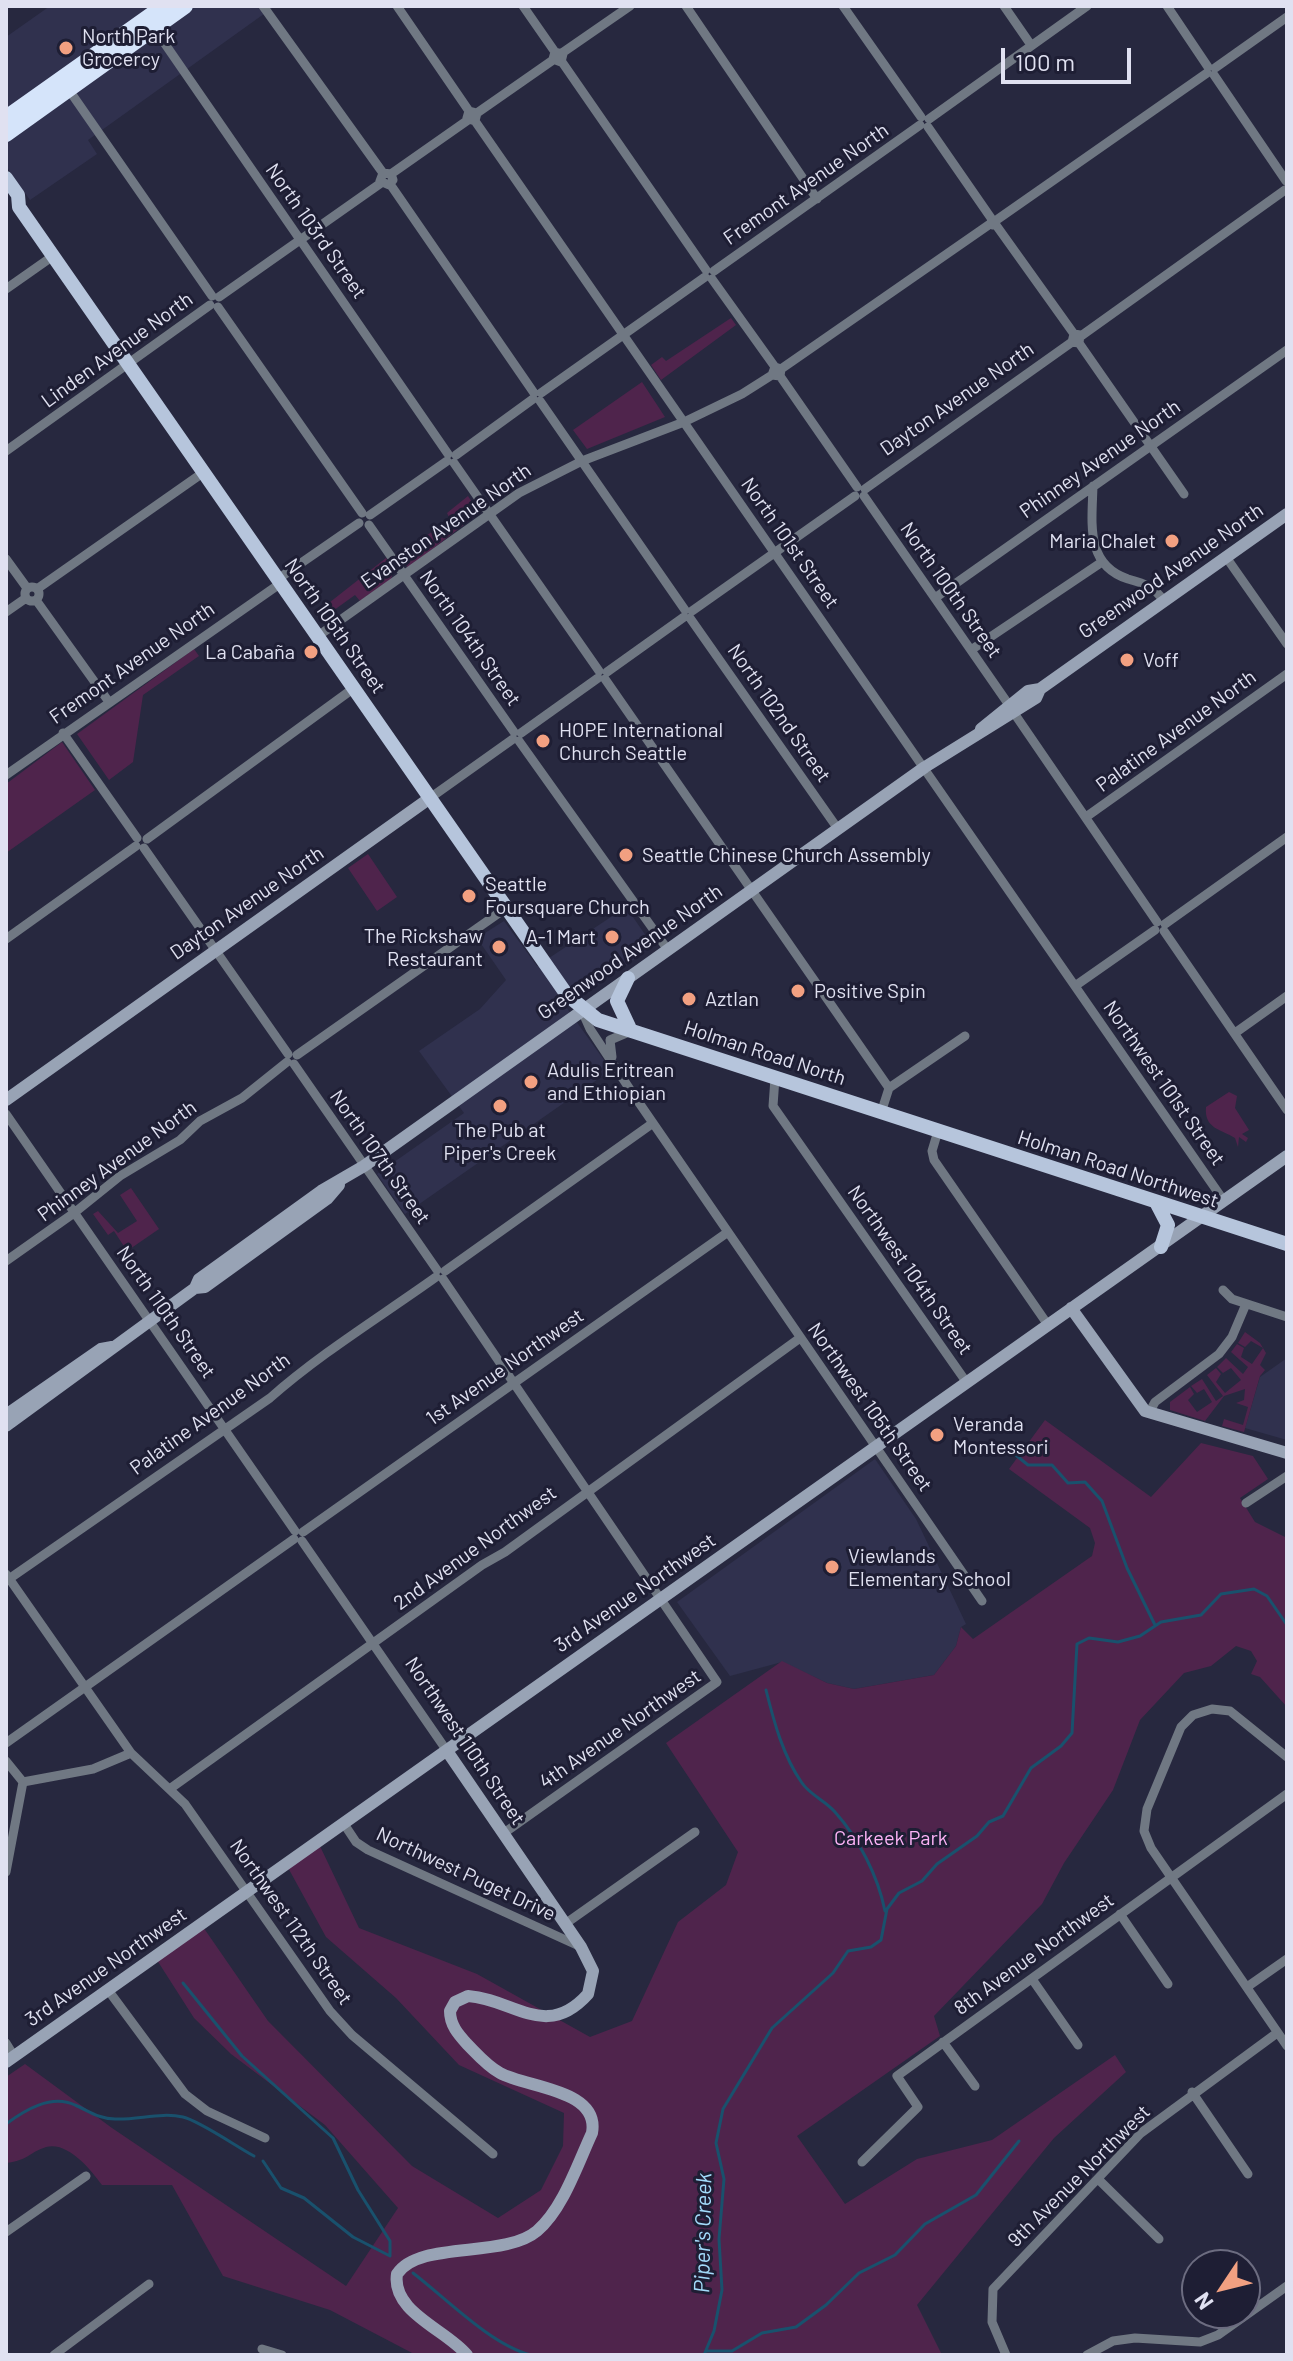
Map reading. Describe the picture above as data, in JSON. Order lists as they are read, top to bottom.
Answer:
{
  "streets": {
    "main road": ["North 105th Street", "Holman Road North", "Holman Road Northwest"],
    "street": [
      "Fremont Avenue North",
      "North 103rd Street",
      "Linden Avenue North",
      "Dayton Avenue North",
      "Phinney Avenue North",
      "Evanston Avenue North",
      "North 101st Street",
      "Greenwood Avenue North",
      "North 100th Street",
      "North 104th Street",
      "North 102nd Street",
      "Palatine Avenue North",
      "Northwest 101st Street",
      "North 107th Street",
      "Northwest 104th Street",
      "North 110th Street",
      "1st Avenue Northwest",
      "Northwest 105th Street",
      "2nd Avenue Northwest",
      "3rd Avenue Northwest",
      "4th Avenue Northwest",
      "Northwest 110th Street",
      "Northwest Puget Drive",
      "Northwest 112th Street",
      "8th Avenue Northwest",
      "9th Avenue Northwest"
    ]
  },
  "crossings": [
    ["Fremont Avenue North", "North 103rd Street"],
    ["Fremont Avenue North", "North 101st Street"],
    ["Fremont Avenue North", "North 100th Street"],
    ["Fremont Avenue North", "North 105th Street"],
    ["Fremont Avenue North", "North 104th Street"],
    ["Fremont Avenue North", "North 102nd Street"],
    ["Fremont Avenue North", "North 107th Street"],
    ["North 103rd Street", "Linden Avenue North"],
    ["North 103rd Street", "Dayton Avenue North"],
    ["North 103rd Street", "Evanston Avenue North"],
    ["North 103rd Street", "Greenwood Avenue North"],
    ["Linden Avenue North", "North 101st Street"],
    ["Linden Avenue North", "North 100th Street"],
    ["Linden Avenue North", "North 105th Street"],
    ["Linden Avenue North", "North 104th Street"],
    ["Linden Avenue North", "North 102nd Street"],
    ["Dayton Avenue North", "North 101st Street"],
    ["Dayton Avenue North", "North 100th Street"],
    ["Dayton Avenue North", "North 105th Street"],
    ["Dayton Avenue North", "North 104th Street"],
    ["Dayton Avenue North", "North 102nd Street"],
    ["Dayton Avenue North", "North 107th Street"],
    ["Phinney Avenue North", "North 100th Street"],
    ["Phinney Avenue North", "North 105th Street"],
    ["Phinney Avenue North", "North 107th Street"],
    ["Phinney Avenue North", "North 110th Street"],
    ["Evanston Avenue North", "North 101st Street"],
    ["Evanston Avenue North", "North 100th Street"],
    ["Evanston Avenue North", "North 105th Street"],
    ["Evanston Avenue North", "North 104th Street"],
    ["Evanston Avenue North", "North 102nd Street"],
    ["North 101st Street", "Greenwood Avenue North"],
    ["North 101st Street", "Northwest 101st Street"],
    ["Greenwood Avenue North", "North 100th Street"],
    ["Greenwood Avenue North", "North 105th Street"],
    ["Greenwood Avenue North", "North 104th Street"],
    ["Greenwood Avenue North", "North 102nd Street"],
    ["Greenwood Avenue North", "Holman Road North"],
    ["Greenwood Avenue North", "North 107th Street"],
    ["Greenwood Avenue North", "North 110th Street"],
    ["North 100th Street", "Palatine Avenue North"],
    ["North 105th Street", "Palatine Avenue North"],
    ["North 105th Street", "Holman Road North"],
    ["North 105th Street", "1st Avenue Northwest"],
    ["North 105th Street", "Northwest 105th Street"],
    ["Palatine Avenue North", "North 107th Street"],
    ["Palatine Avenue North", "North 110th Street"],
    ["Palatine Avenue North", "Northwest 112th Street"],
    ["Holman Road North", "Holman Road Northwest"],
    ["Holman Road North", "Northwest 104th Street"],
    ["Northwest 101st Street", "3rd Avenue Northwest"],
    ["North 107th Street", "1st Avenue Northwest"],
    ["North 107th Street", "2nd Avenue Northwest"],
    ["North 107th Street", "3rd Avenue Northwest"],
    ["North 107th Street", "4th Avenue Northwest"],
    ["Holman Road Northwest", "3rd Avenue Northwest"],
    ["Northwest 104th Street", "3rd Avenue Northwest"],
    ["North 110th Street", "1st Avenue Northwest"],
    ["North 110th Street", "Northwest 110th Street"],
    ["1st Avenue Northwest", "Northwest 105th Street"],
    ["1st Avenue Northwest", "Northwest 110th Street"],
    ["1st Avenue Northwest", "Northwest 112th Street"],
    ["Northwest 105th Street", "2nd Avenue Northwest"],
    ["Northwest 105th Street", "3rd Avenue Northwest"],
    ["2nd Avenue Northwest", "Northwest 110th Street"],
    ["2nd Avenue Northwest", "Northwest 112th Street"],
    ["3rd Avenue Northwest", "Northwest 110th Street"],
    ["3rd Avenue Northwest", "Northwest Puget Drive"],
    ["3rd Avenue Northwest", "Northwest 112th Street"],
    ["4th Avenue Northwest", "Northwest 110th Street"],
    ["Northwest 110th Street", "Northwest Puget Drive"]
  ],
  "water": ["Piper's Creek"],
  "parks": ["Carkeek Park"],
  "places": [
    "North Park Grocercy",
    "Maria Chalet",
    "La Cabaña",
    "Voff",
    "HOPE International Church Seattle",
    "Seattle Chinese Church Assembly",
    "Seattle Foursquare Church",
    "A-1 Mart",
    "The Rickshaw Restaurant",
    "Positive Spin",
    "Aztlan",
    "Adulis Eritrean and Ethiopian",
    "The Pub at Piper's Creek",
    "Veranda Montessori",
    "Viewlands Elementary School"
  ],
  "scale_bar": "100 m",
  "north": "bottom left"
}
